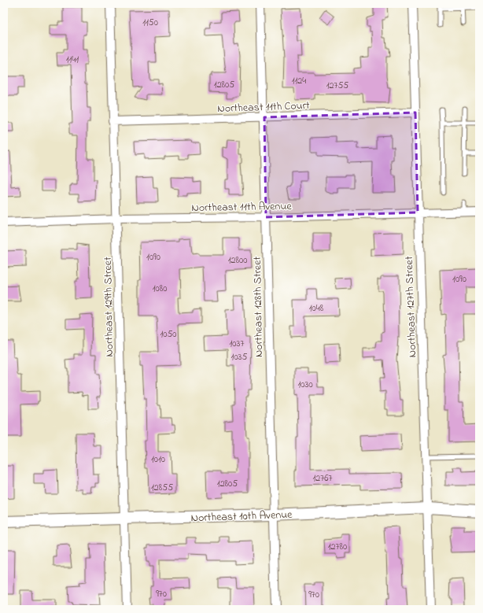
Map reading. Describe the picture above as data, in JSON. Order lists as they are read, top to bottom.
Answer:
{
  "streets": {
    "street": [
      "Northeast 11th Court",
      "Northeast 11th Avenue",
      "Northeast 129th Street",
      "Northeast 128th Street",
      "Northeast 127th Street",
      "Northeast 10th Avenue"
    ]
  },
  "crossings": [
    ["Northeast 11th Court", "Northeast 129th Street"],
    ["Northeast 11th Court", "Northeast 128th Street"],
    ["Northeast 11th Court", "Northeast 127th Street"],
    ["Northeast 11th Avenue", "Northeast 129th Street"],
    ["Northeast 11th Avenue", "Northeast 128th Street"],
    ["Northeast 11th Avenue", "Northeast 127th Street"],
    ["Northeast 129th Street", "Northeast 10th Avenue"],
    ["Northeast 128th Street", "Northeast 10th Avenue"],
    ["Northeast 127th Street", "Northeast 10th Avenue"]
  ],
  "house_numbers": [
    "1150",
    "1141",
    "1124",
    "12805",
    "12755",
    "1090",
    "12800",
    "1090",
    "1080",
    "1048",
    "1050",
    "1037",
    "1035",
    "1030",
    "1010",
    "12767",
    "12805",
    "12855",
    "12780",
    "970",
    "970"
  ]
}
